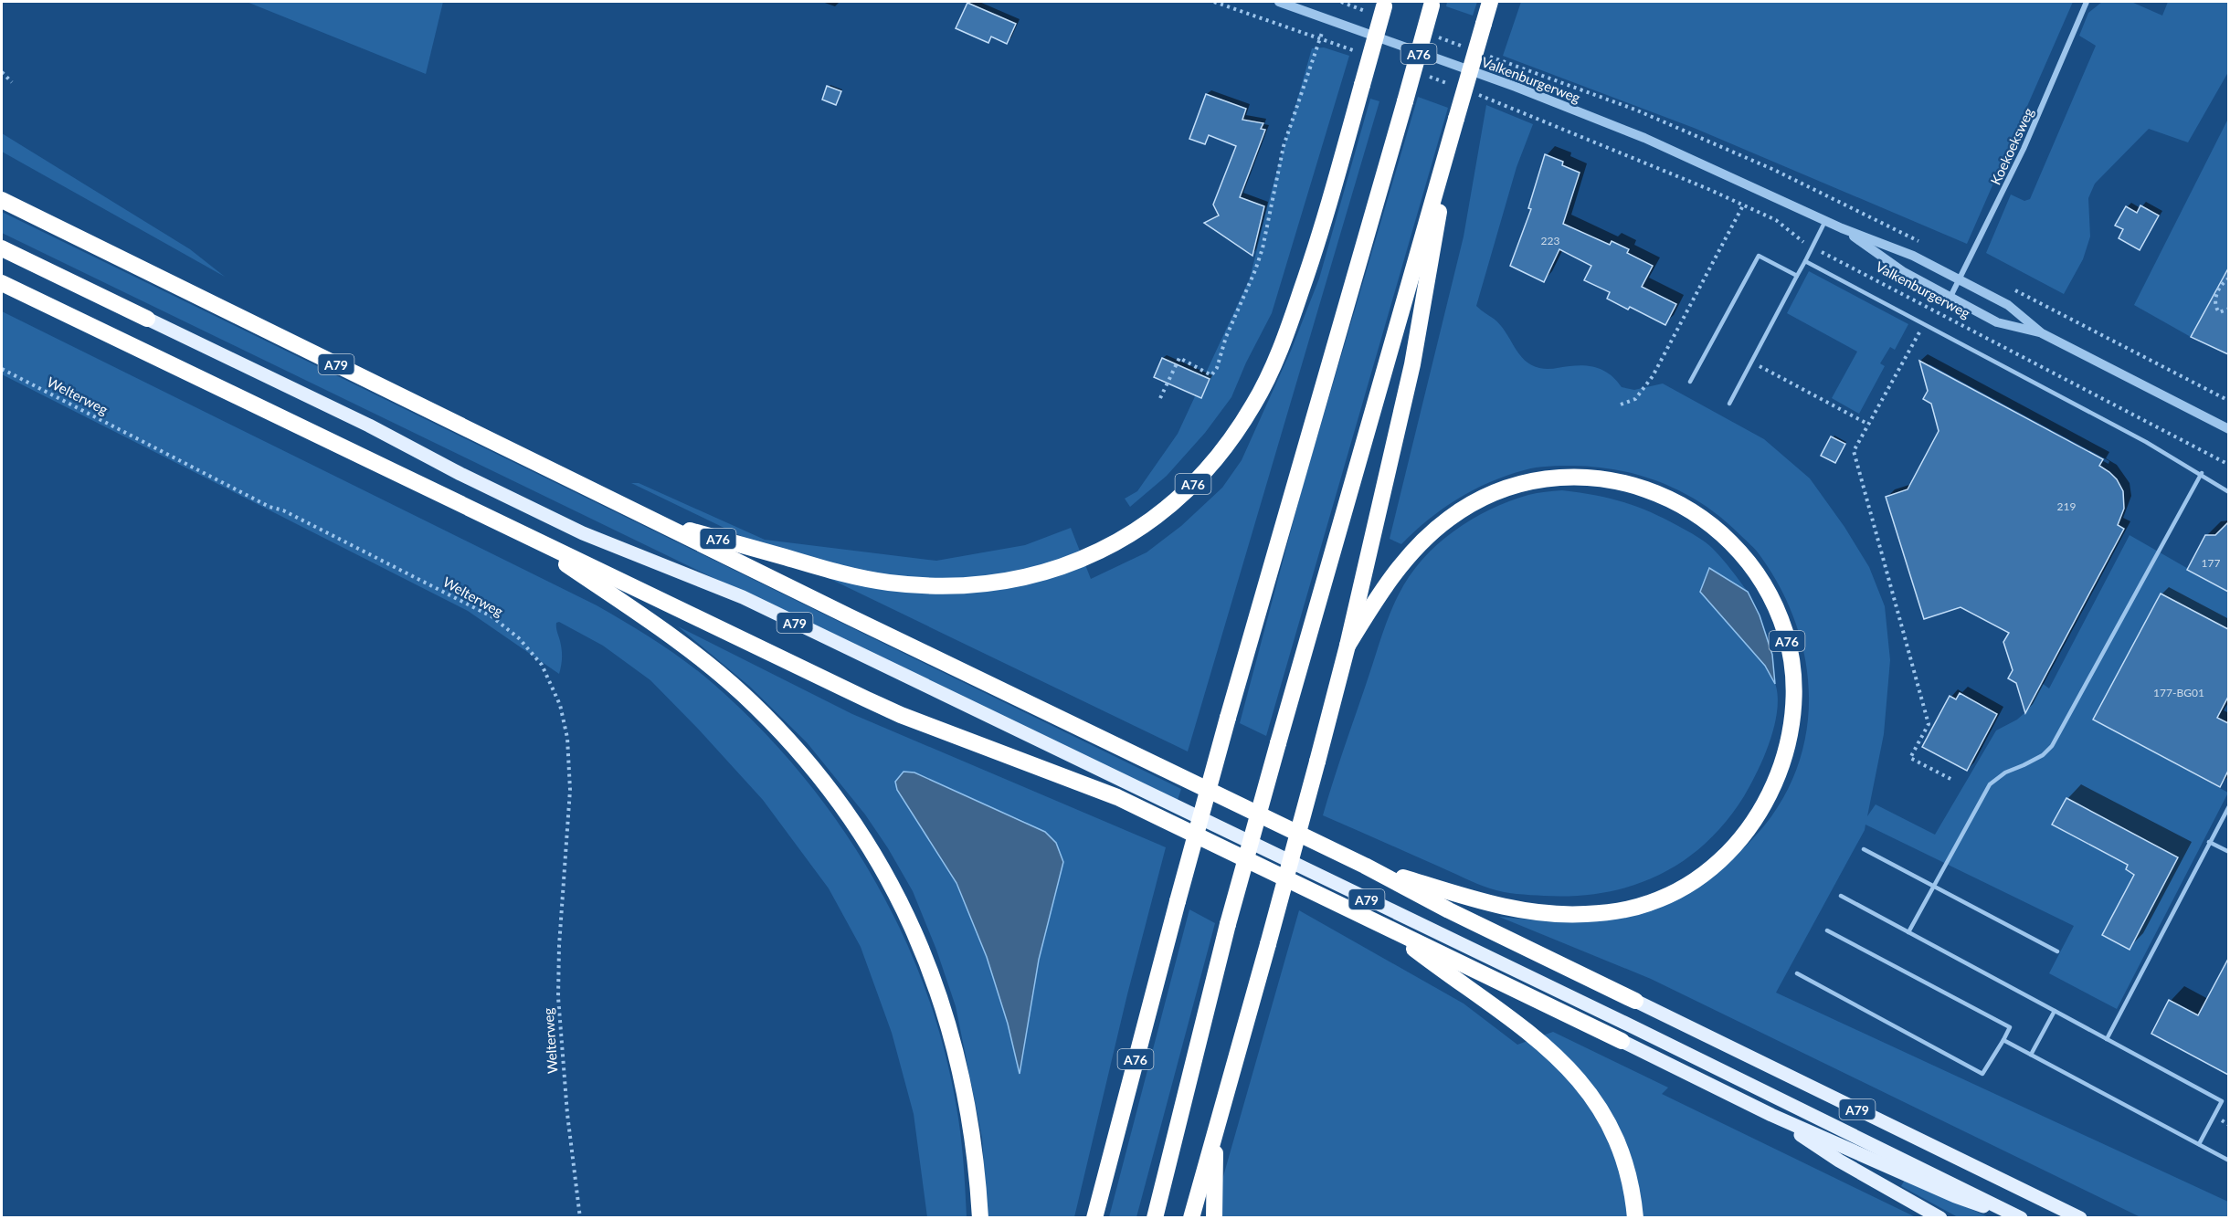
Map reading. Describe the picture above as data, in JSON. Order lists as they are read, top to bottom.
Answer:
{
  "streets": {
    "highway": ["A76", "A79"],
    "street": ["Valkenburgerweg", "Koekoeksweg"],
    "path": ["Welterweg"]
  },
  "crossings": [
    ["A76", "A79"],
    ["Valkenburgerweg", "Koekoeksweg"]
  ],
  "house_numbers": [
    "223",
    "219",
    "177",
    "177-BG01"
  ]
}
